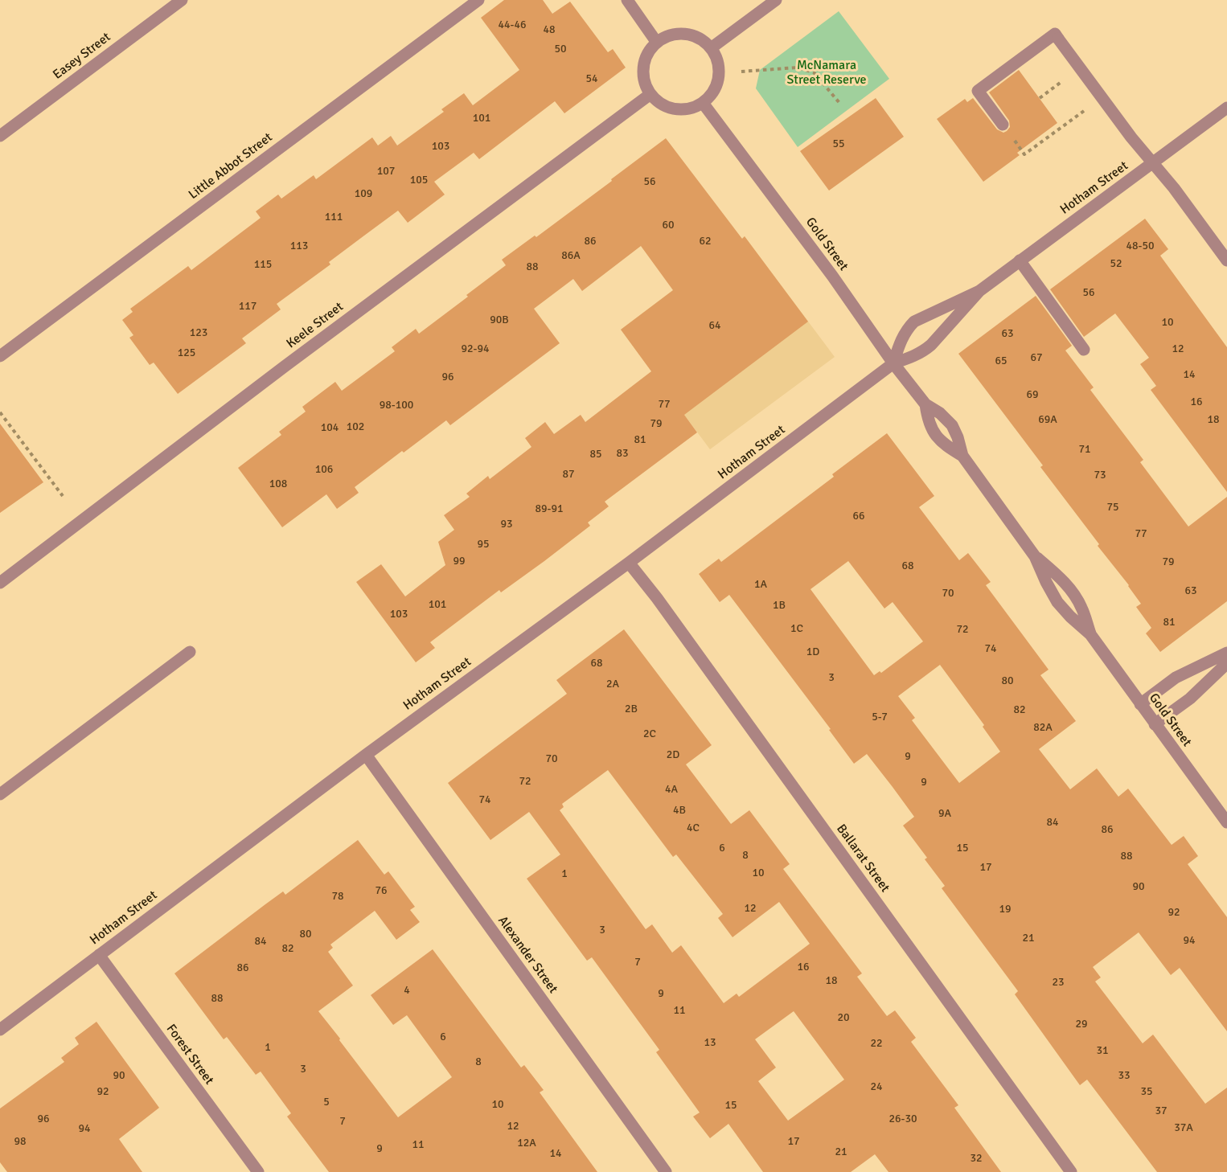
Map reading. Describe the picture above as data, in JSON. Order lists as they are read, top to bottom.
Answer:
{
  "streets": {
    "street": [
      "Easey Street",
      "Little Abbot Street",
      "Hotham Street",
      "Gold Street",
      "Keele Street",
      "Ballarat Street",
      "Alexander Street",
      "Forest Street"
    ]
  },
  "crossings": [
    ["Hotham Street", "Gold Street"],
    ["Hotham Street", "Ballarat Street"],
    ["Hotham Street", "Alexander Street"],
    ["Hotham Street", "Forest Street"],
    ["Gold Street", "Keele Street"]
  ],
  "parks": ["McNamara Street Reserve"],
  "house_numbers": [
    "44-46",
    "48",
    "50",
    "54",
    "101",
    "55",
    "103",
    "107",
    "105",
    "56",
    "109",
    "111",
    "60",
    "86",
    "62",
    "113",
    "48-50",
    "86A",
    "52",
    "115",
    "88",
    "56",
    "117",
    "90B",
    "10",
    "64",
    "123",
    "63",
    "92-94",
    "12",
    "125",
    "67",
    "65",
    "14",
    "96",
    "69",
    "16",
    "77",
    "98-100",
    "69A",
    "18",
    "79",
    "102",
    "104",
    "81",
    "71",
    "83",
    "85",
    "106",
    "87",
    "73",
    "108",
    "75",
    "89-91",
    "66",
    "93",
    "77",
    "95",
    "99",
    "79",
    "68",
    "1A",
    "63",
    "70",
    "101",
    "1B",
    "103",
    "81",
    "1C",
    "72",
    "74",
    "1D",
    "68",
    "3",
    "80",
    "2A",
    "2B",
    "82",
    "5-7",
    "82A",
    "2C",
    "2D",
    "9",
    "70",
    "72",
    "9",
    "4A",
    "74",
    "4B",
    "9A",
    "84",
    "4C",
    "86",
    "6",
    "15",
    "8",
    "88",
    "17",
    "10",
    "1",
    "90",
    "76",
    "78",
    "12",
    "19",
    "92",
    "3",
    "80",
    "21",
    "94",
    "84",
    "82",
    "7",
    "16",
    "86",
    "18",
    "23",
    "4",
    "9",
    "88",
    "11",
    "20",
    "29",
    "6",
    "13",
    "22",
    "1",
    "31",
    "8",
    "3",
    "90",
    "33",
    "24",
    "92",
    "35",
    "5",
    "10",
    "15",
    "37",
    "96",
    "26-30",
    "7",
    "12",
    "37A",
    "94",
    "98",
    "17",
    "12A",
    "11",
    "9",
    "21",
    "14",
    "32"
  ]
}
